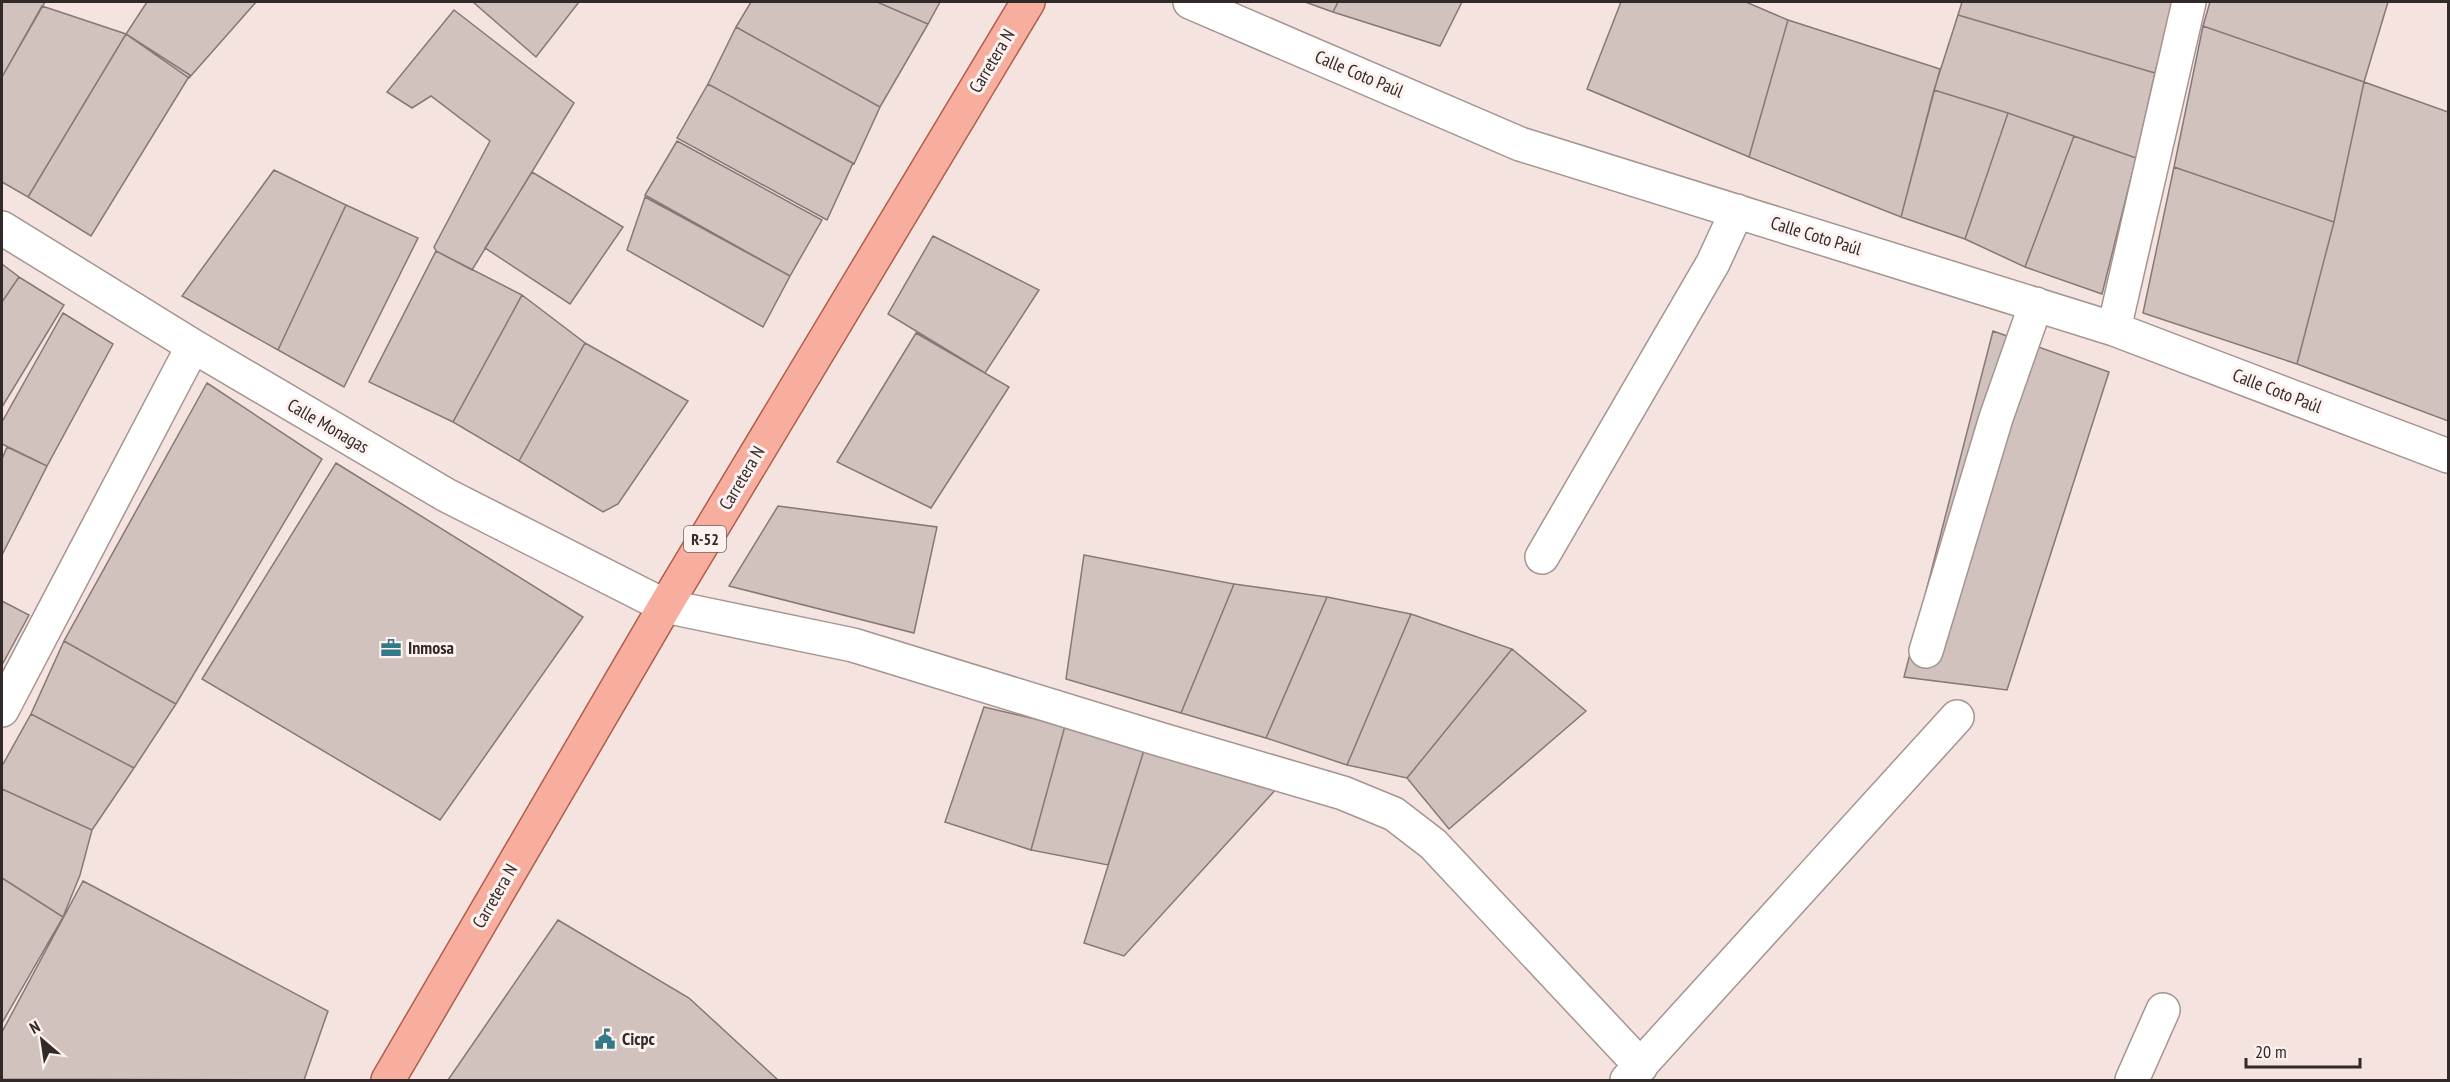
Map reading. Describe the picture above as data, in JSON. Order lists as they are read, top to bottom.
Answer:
{
  "streets": {
    "main road": ["Carretera N", "R-52"],
    "street": ["Calle Coto Paúl", "Calle Monagas"]
  },
  "crossings": [
    ["Carretera N", "Calle Monagas"]
  ],
  "places": {
    "office": ["Inmosa"],
    "public building": ["Cicpc"]
  },
  "scale_bar": "20 m",
  "north": "top left"
}
